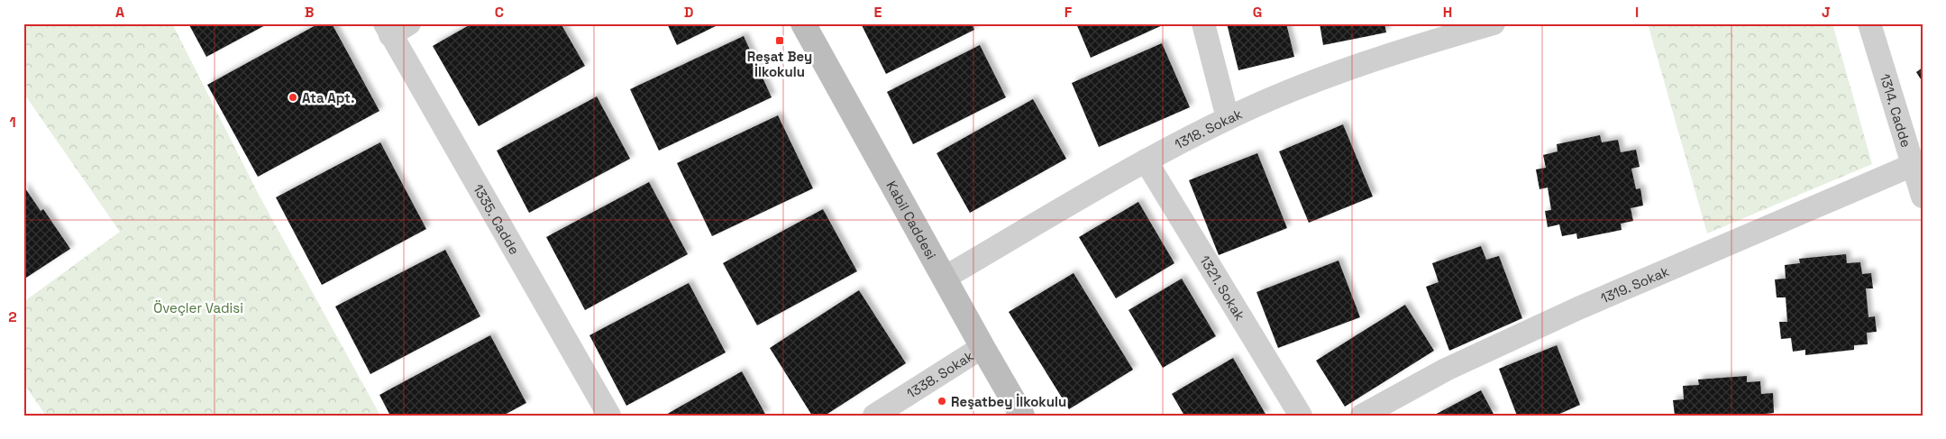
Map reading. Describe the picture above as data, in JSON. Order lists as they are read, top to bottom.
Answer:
{
  "streets": {
    "main road": ["Kabil Caddesi"],
    "street": [
      "1314. Cadde",
      "1318. Sokak",
      "1335. Cadde",
      "1319. Sokak",
      "1321. Sokak",
      "1338. Sokak"
    ]
  },
  "crossings": [
    ["1314. Cadde", "1319. Sokak"],
    ["1318. Sokak", "Kabil Caddesi"],
    ["1318. Sokak", "1321. Sokak"],
    ["Kabil Caddesi", "1338. Sokak"]
  ],
  "parks": ["Öveçler Vadisi"],
  "places": {
    "transit": ["Reşat Bey İlkokulu"],
    "other": ["Ata Apt.", "Reşatbey İlkokulu"]
  },
  "grid": {
    "columns": [
      "A",
      "B",
      "C",
      "D",
      "E",
      "F",
      "G",
      "H",
      "I",
      "J"
    ],
    "rows": ["1", "2"]
  }
}
